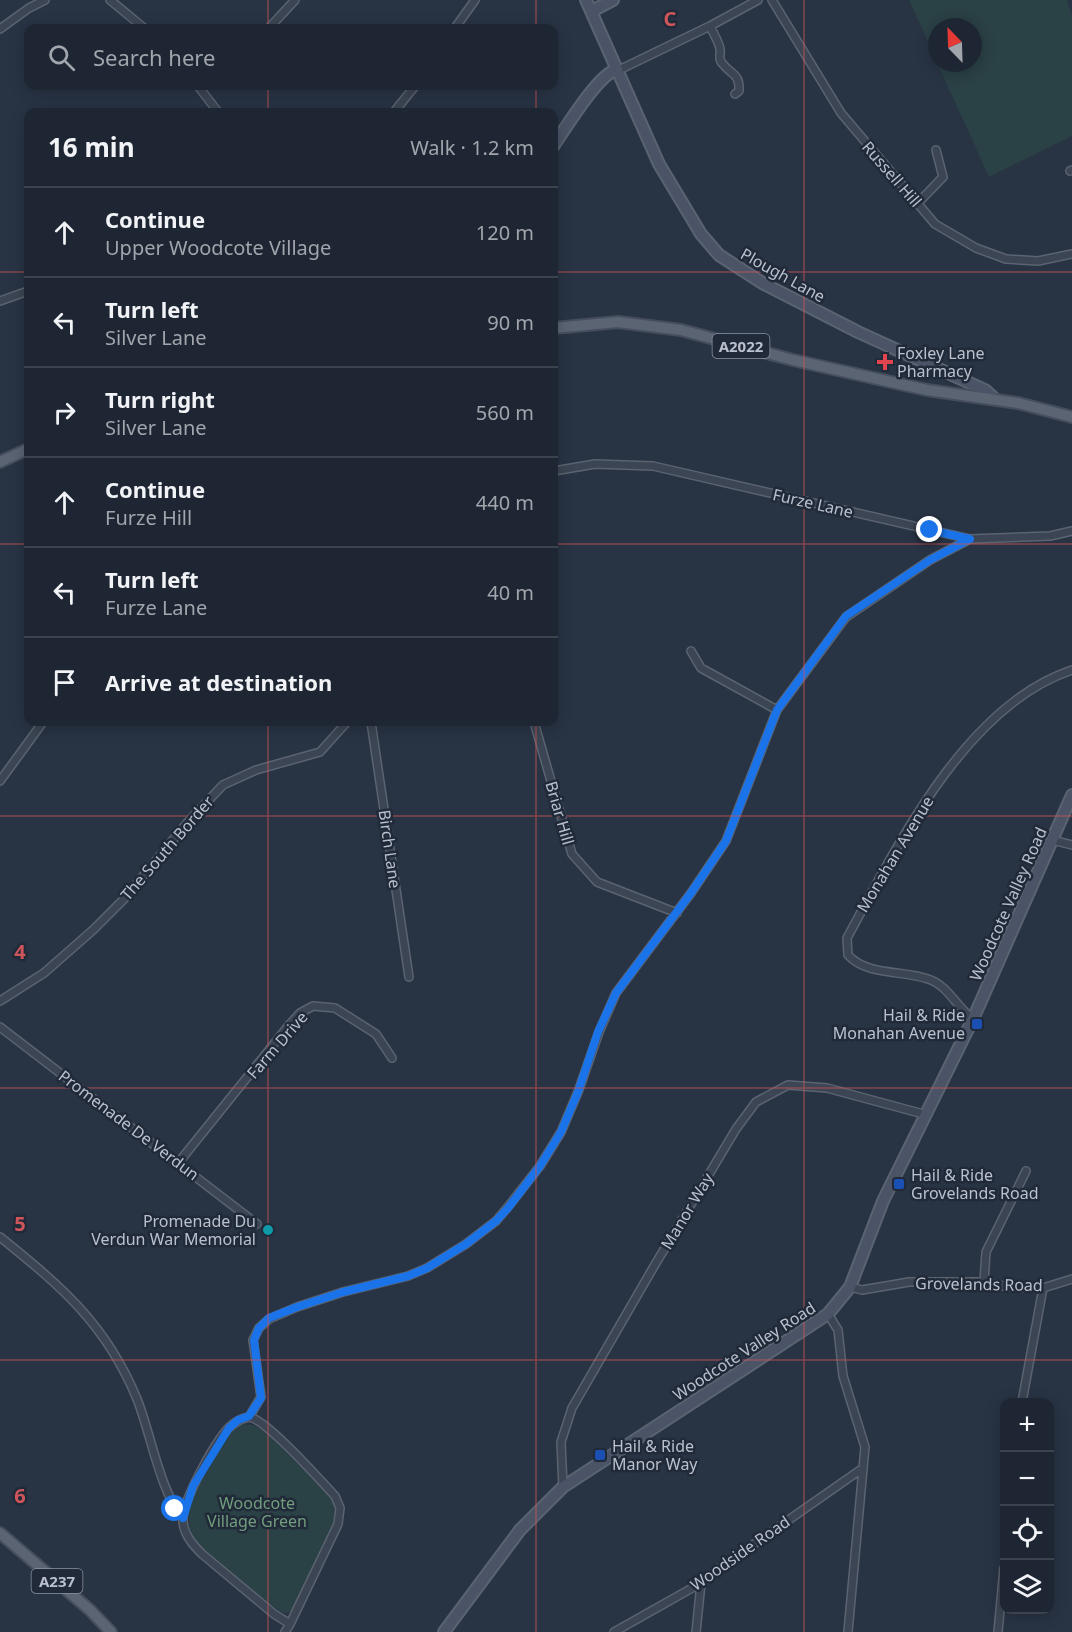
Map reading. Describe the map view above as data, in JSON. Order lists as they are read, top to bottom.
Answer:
{
  "streets": {
    "main road": ["A2022", "A237"],
    "street": [
      "Russell Hill",
      "Plough Lane",
      "Furze Lane",
      "Briar Hill",
      "The South Border",
      "Birch Lane",
      "Monahan Avenue",
      "Woodcote Valley Road",
      "Farm Drive",
      "Promenade De Verdun",
      "Manor Way",
      "Grovelands Road",
      "Woodside Road"
    ]
  },
  "crossings": [
    ["Plough Lane", "A2022"],
    ["Monahan Avenue", "Woodcote Valley Road"],
    ["Woodcote Valley Road", "Manor Way"],
    ["Woodcote Valley Road", "Grovelands Road"],
    ["Farm Drive", "Promenade De Verdun"]
  ],
  "parks": ["Woodcote Village Green"],
  "places": {
    "health": ["Foxley Lane Pharmacy"],
    "transit": ["Hail & Ride Monahan Avenue", "Hail & Ride Grovelands Road", "Hail & Ride Manor Way"],
    "other": ["Promenade Du Verdun War Memorial"]
  },
  "north": "top left",
  "page": {
    "search": "Search here",
    "heading": ["16 min", "Walk · 1.2 km"],
    "list": [
      ["Continue", "Upper Woodcote Village", "120 m"],
      ["Turn left", "Silver Lane", "90 m"],
      ["Turn right", "Silver Lane", "560 m"],
      ["Continue", "Furze Hill", "440 m"],
      ["Turn left", "Furze Lane", "40 m"],
      "Arrive at destination"
    ],
    "map_buttons": ["+", "−"]
  },
  "grid": {
    "columns": ["C"],
    "rows": ["4", "5", "6"]
  }
}
